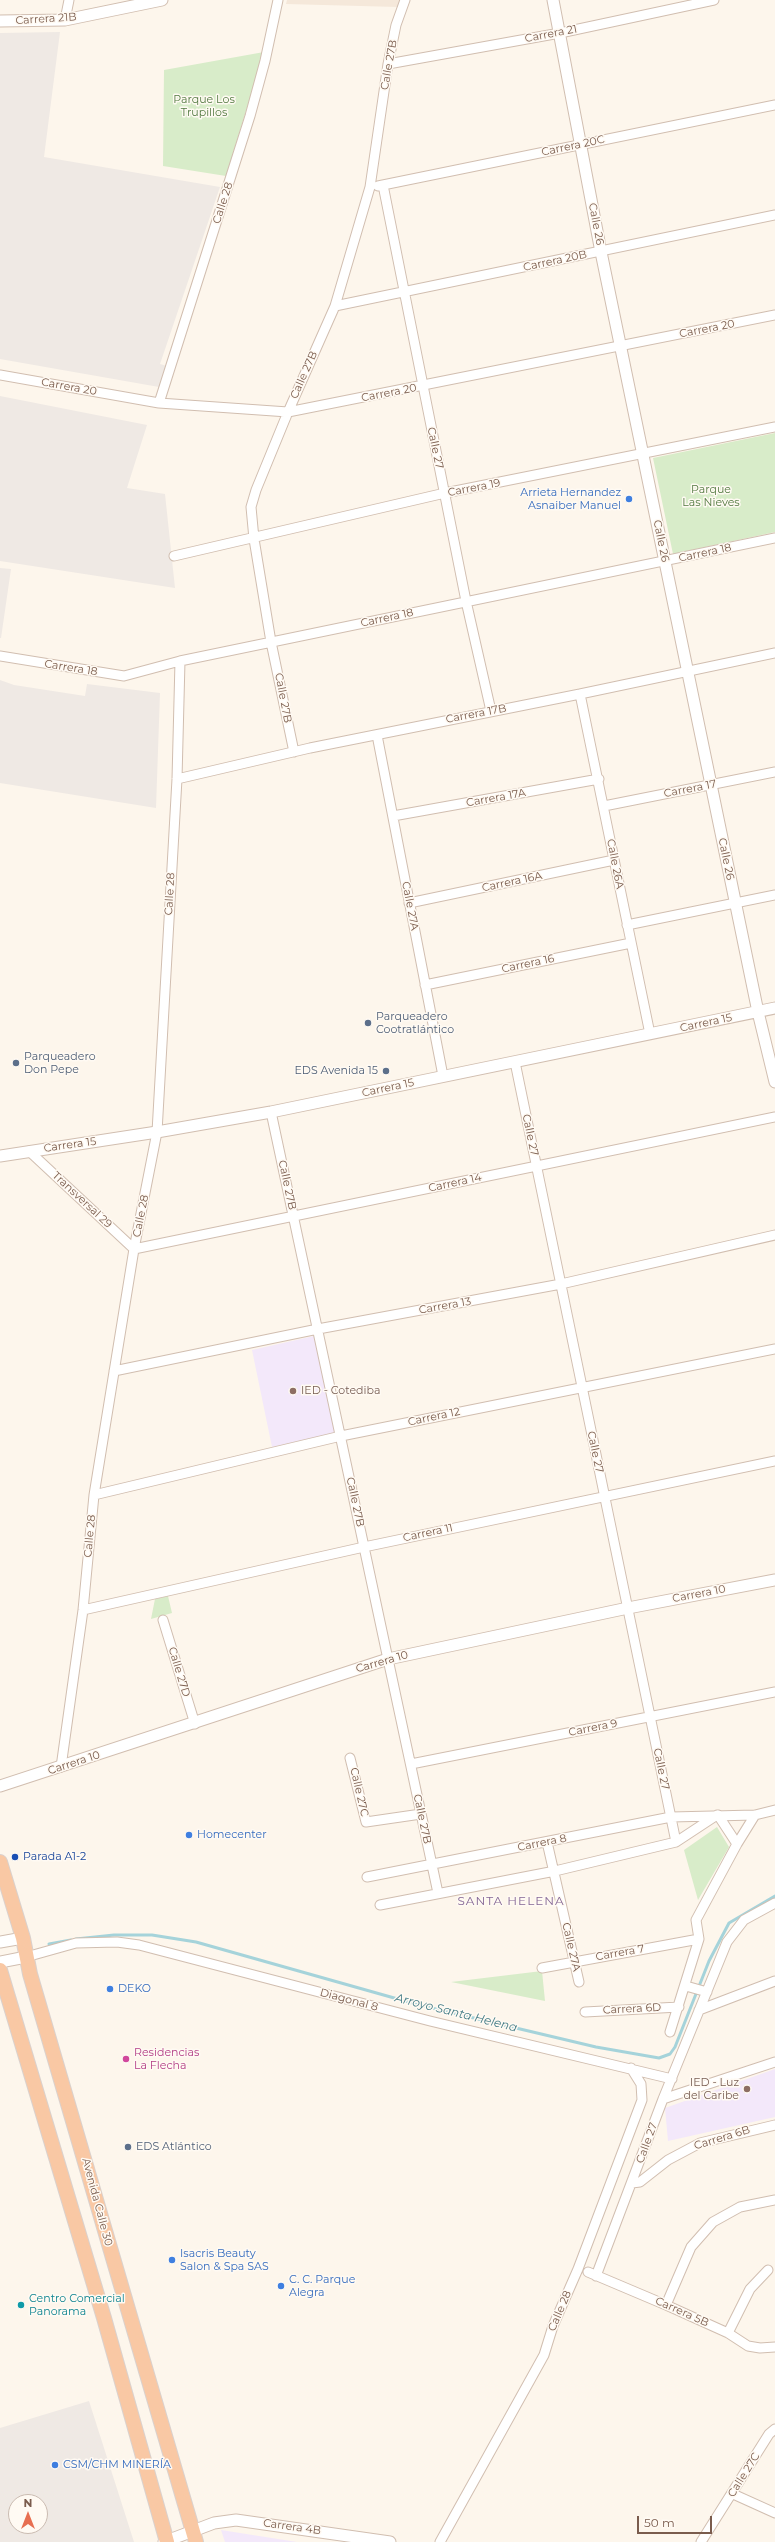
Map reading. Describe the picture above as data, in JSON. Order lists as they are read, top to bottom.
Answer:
{
  "streets": {
    "highway": ["Avenida Calle 30"],
    "street": [
      "Carrera 21B",
      "Carrera 21",
      "Calle 27B",
      "Carrera 20C",
      "Calle 28",
      "Calle 26",
      "Carrera 20B",
      "Carrera 20",
      "Calle 27",
      "Carrera 19",
      "Carrera 18",
      "Carrera 17B",
      "Carrera 17",
      "Carrera 17A",
      "Calle 26A",
      "Carrera 16A",
      "Calle 27A",
      "Carrera 16",
      "Carrera 15",
      "Carrera 14",
      "Transversal 29",
      "Carrera 13",
      "Carrera 12",
      "Carrera 11",
      "Carrera 10",
      "Calle 27D",
      "Carrera 9",
      "Calle 27C",
      "Carrera 8",
      "Carrera 7",
      "Diagonal 8",
      "Carrera 6D",
      "Carrera 6B",
      "Carrera 5B",
      "Carrera 4B"
    ]
  },
  "crossings": [
    ["Carrera 21", "Calle 27B"],
    ["Carrera 21", "Calle 26"],
    ["Calle 27B", "Carrera 20C"],
    ["Calle 27B", "Carrera 20B"],
    ["Calle 27B", "Carrera 20"],
    ["Calle 27B", "Carrera 19"],
    ["Calle 27B", "Carrera 18"],
    ["Calle 27B", "Carrera 17B"],
    ["Calle 27B", "Carrera 15"],
    ["Calle 27B", "Carrera 14"],
    ["Calle 27B", "Carrera 13"],
    ["Calle 27B", "Carrera 12"],
    ["Calle 27B", "Carrera 11"],
    ["Calle 27B", "Carrera 10"],
    ["Calle 27B", "Carrera 9"],
    ["Calle 27B", "Calle 27C"],
    ["Calle 27B", "Carrera 8"],
    ["Carrera 20C", "Calle 26"],
    ["Carrera 20C", "Calle 27"],
    ["Calle 28", "Carrera 20"],
    ["Calle 28", "Carrera 18"],
    ["Calle 28", "Carrera 17B"],
    ["Calle 28", "Carrera 15"],
    ["Calle 28", "Carrera 14"],
    ["Calle 28", "Transversal 29"],
    ["Calle 28", "Carrera 13"],
    ["Calle 28", "Carrera 12"],
    ["Calle 28", "Carrera 11"],
    ["Calle 28", "Carrera 10"],
    ["Calle 28", "Diagonal 8"],
    ["Calle 26", "Carrera 20B"],
    ["Calle 26", "Carrera 20"],
    ["Calle 26", "Carrera 19"],
    ["Calle 26", "Carrera 18"],
    ["Calle 26", "Carrera 17B"],
    ["Calle 26", "Carrera 17"],
    ["Calle 26", "Carrera 15"],
    ["Carrera 20B", "Calle 27"],
    ["Carrera 20", "Calle 27"],
    ["Calle 27", "Carrera 19"],
    ["Calle 27", "Carrera 18"],
    ["Calle 27", "Carrera 17B"],
    ["Calle 27", "Carrera 15"],
    ["Calle 27", "Carrera 14"],
    ["Calle 27", "Carrera 13"],
    ["Calle 27", "Carrera 12"],
    ["Calle 27", "Carrera 11"],
    ["Calle 27", "Carrera 10"],
    ["Calle 27", "Carrera 9"],
    ["Calle 27", "Carrera 8"],
    ["Calle 27", "Diagonal 8"],
    ["Calle 27", "Carrera 6B"],
    ["Calle 27", "Carrera 5B"],
    ["Carrera 17B", "Calle 26A"],
    ["Carrera 17B", "Calle 27A"],
    ["Carrera 17", "Calle 26A"],
    ["Carrera 17A", "Calle 26A"],
    ["Carrera 17A", "Calle 27A"],
    ["Calle 26A", "Carrera 16A"],
    ["Calle 26A", "Carrera 16"],
    ["Calle 26A", "Carrera 15"],
    ["Carrera 16A", "Calle 27A"],
    ["Calle 27A", "Carrera 16"],
    ["Calle 27A", "Carrera 15"],
    ["Calle 27A", "Carrera 8"],
    ["Calle 27A", "Carrera 7"],
    ["Carrera 15", "Transversal 29"],
    ["Carrera 14", "Transversal 29"],
    ["Carrera 10", "Calle 27D"],
    ["Diagonal 8", "Avenida Calle 30"],
    ["Avenida Calle 30", "Carrera 4B"]
  ],
  "districts": ["SANTA HELENA"],
  "water": ["Arroyo Santa Helena"],
  "parks": ["Parque Los Trupillos", "Parque Las Nieves"],
  "places": [
    "Arrieta Hernandez Asnaiber Manuel",
    "Parqueadero Cootratlántico",
    "Parqueadero Don Pepe",
    "EDS Avenida 15",
    "IED - Cotediba",
    "Homecenter",
    "Parada A1-2",
    "DEKO",
    "Residencias La Flecha",
    "IED - Luz del Caribe",
    "EDS Atlántico",
    "Isacris Beauty Salon & Spa SAS",
    "C. C. Parque Alegra",
    "Centro Comercial Panorama",
    "CSM/CHM MINERÍA"
  ],
  "scale_bar": "50 m",
  "north": "top"
}
